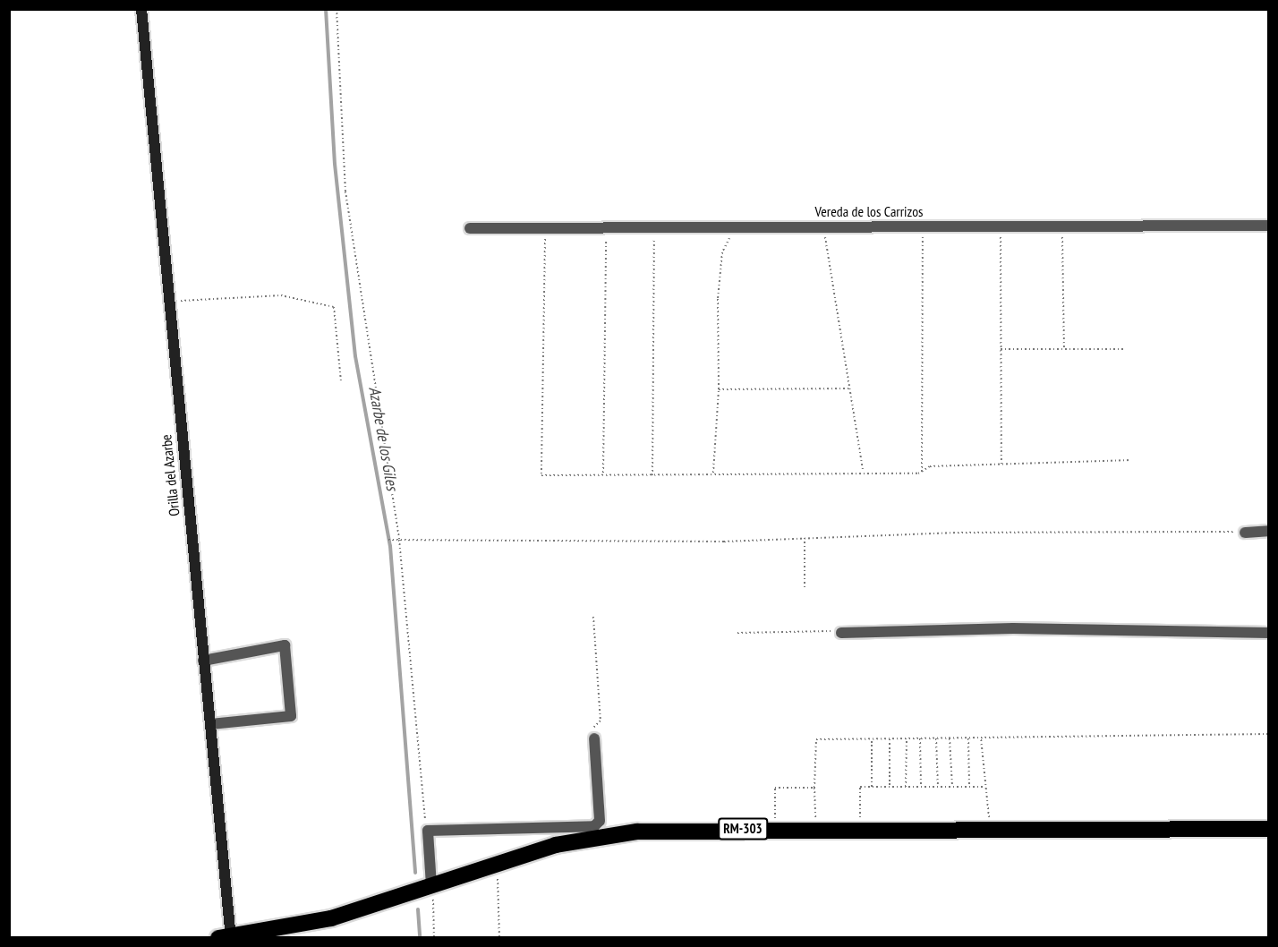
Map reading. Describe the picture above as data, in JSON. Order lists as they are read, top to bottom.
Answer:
{
  "streets": {
    "highway": ["RM-303"],
    "street": ["Vereda de los Carrizos", "Orilla del Azarbe"]
  },
  "crossings": [
    ["Orilla del Azarbe", "RM-303"]
  ],
  "water": ["Azarbe de los Giles"]
}
